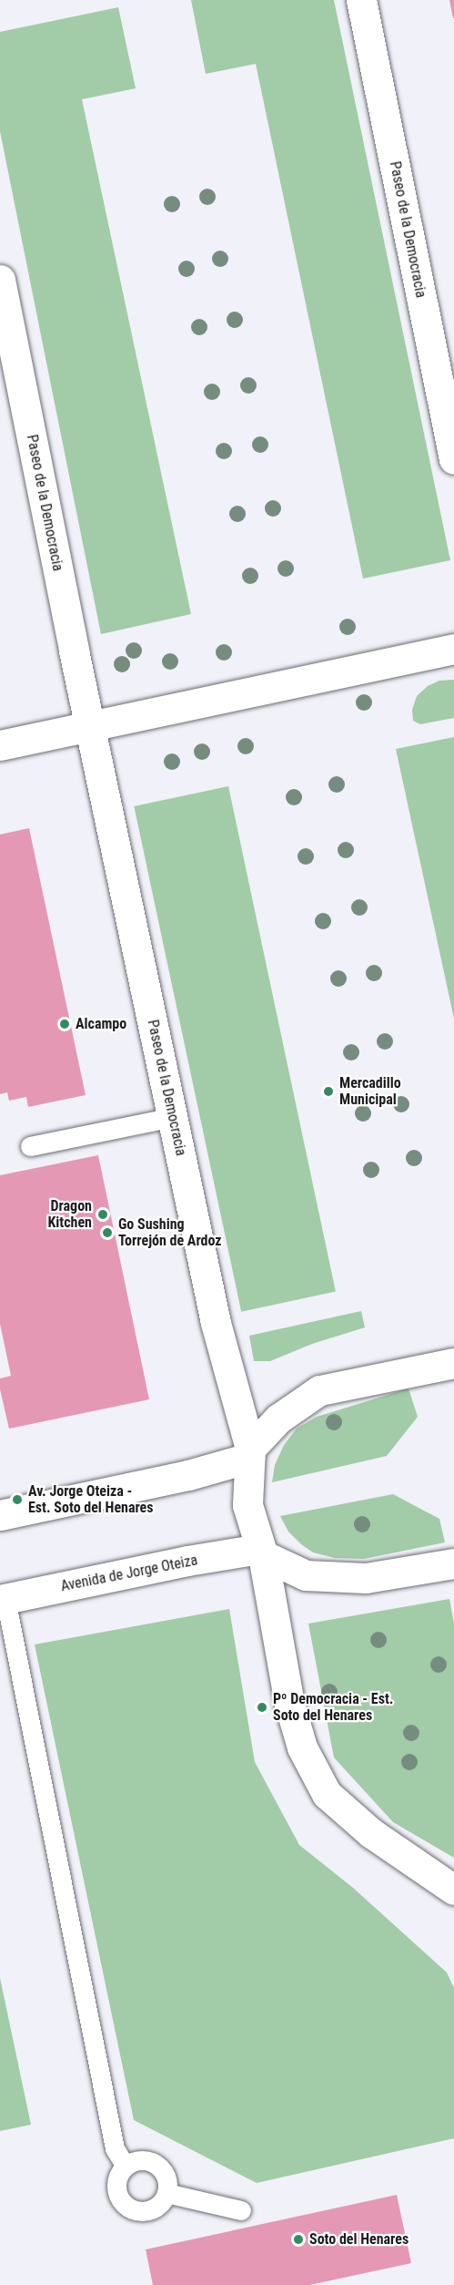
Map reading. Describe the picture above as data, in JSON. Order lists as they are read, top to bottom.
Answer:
{
  "streets": {
    "street": ["Paseo de la Democracia", "Avenida de Jorge Oteiza"]
  },
  "crossings": [
    ["Paseo de la Democracia", "Avenida de Jorge Oteiza"]
  ],
  "places": [
    "Alcampo",
    "Mercadillo Municipal",
    "Dragon Kitchen",
    "Go Sushing Torrejón de Ardoz",
    "Av. Jorge Oteiza - Est. Soto del Henares",
    "Pº Democracia - Est. Soto del Henares",
    "Soto del Henares"
  ]
}
